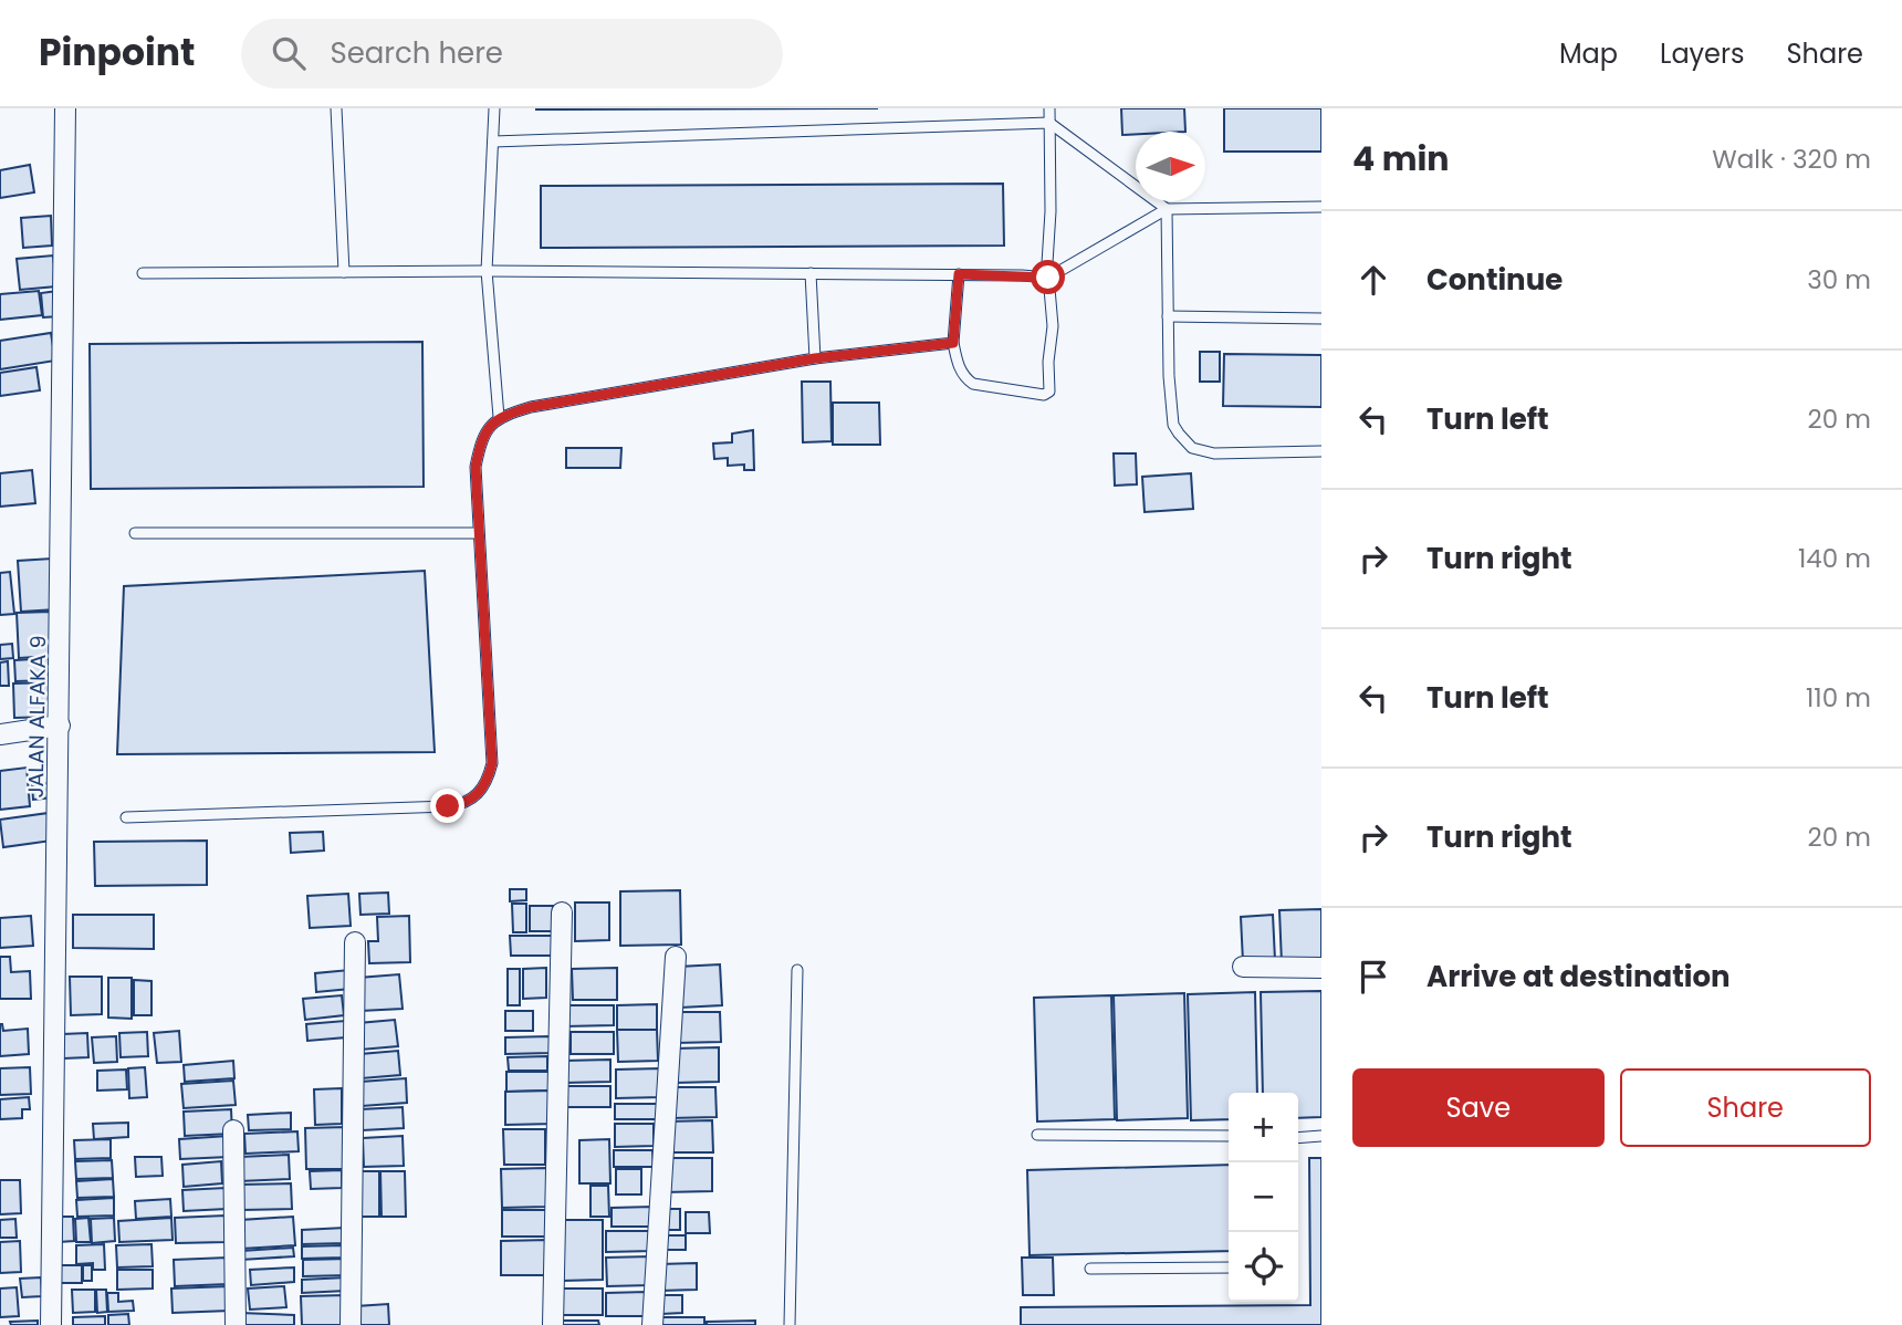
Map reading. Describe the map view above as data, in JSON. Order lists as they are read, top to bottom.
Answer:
{
  "streets": {
    "street": ["JALAN ALFAKA 9"]
  },
  "north": "right",
  "page": {
    "header": "Pinpoint",
    "search": "Search here",
    "nav": ["Map", "Layers", "Share"],
    "heading": ["4 min", "Walk · 320 m"],
    "list": [
      ["Continue", "30 m"],
      ["Turn left", "20 m"],
      ["Turn right", "140 m"],
      ["Turn left", "110 m"],
      ["Turn right", "20 m"],
      "Arrive at destination"
    ],
    "buttons": ["Save", "Share"],
    "map_buttons": ["+", "−"]
  }
}
